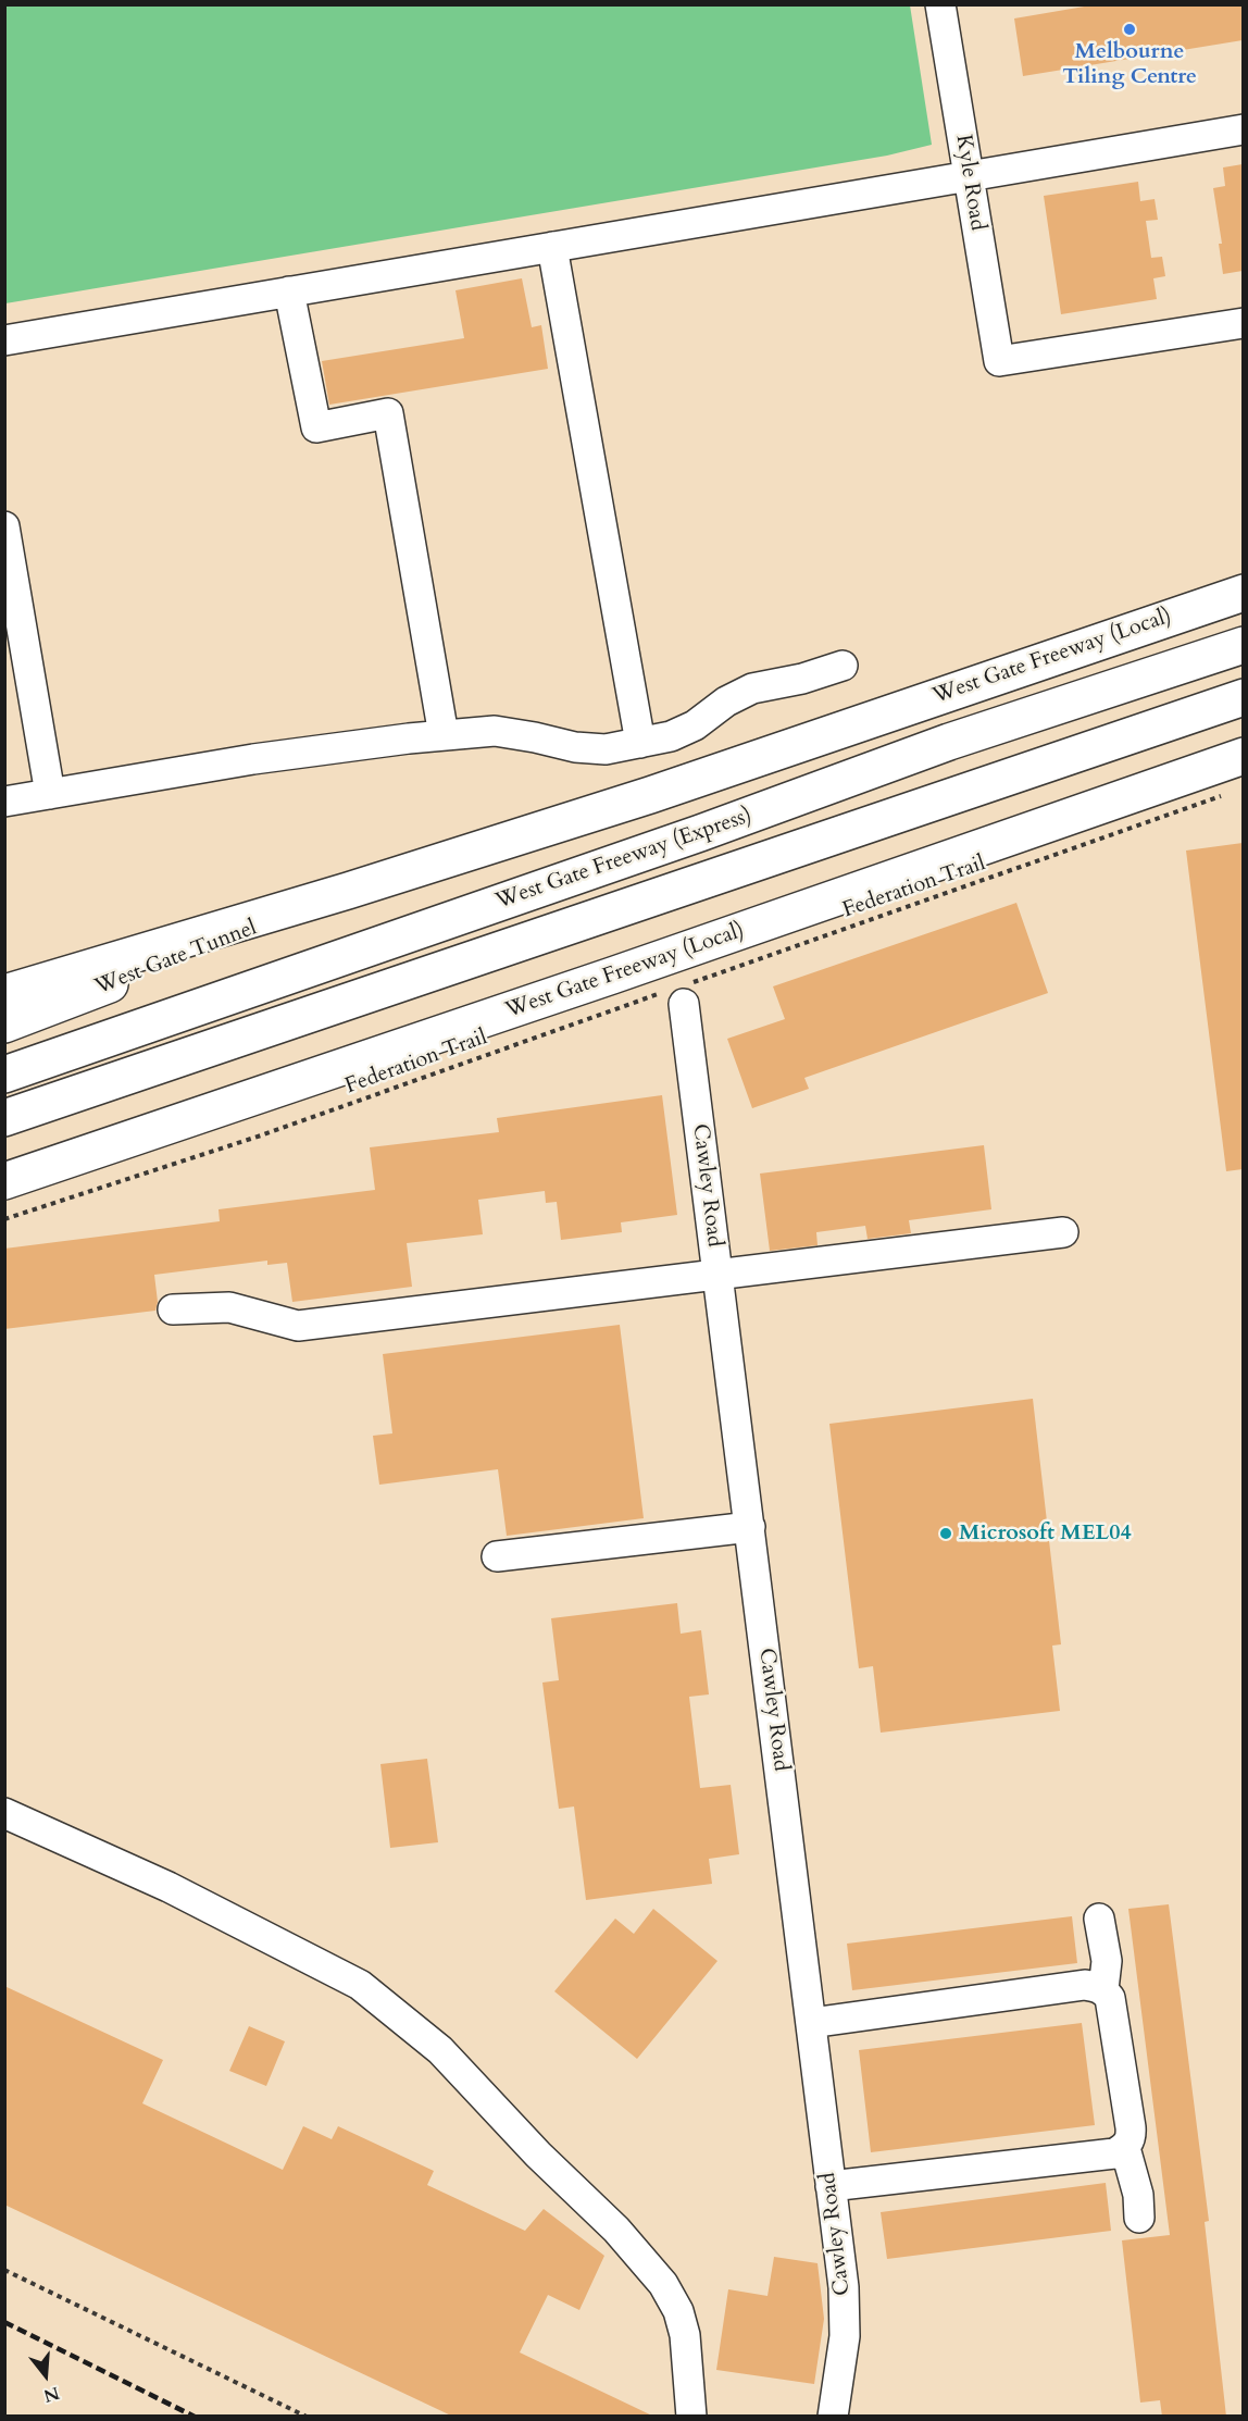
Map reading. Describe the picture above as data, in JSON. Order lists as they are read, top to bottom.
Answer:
{
  "streets": {
    "highway": ["West Gate Freeway (Local)", "West Gate Freeway (Express)", "West Gate Tunnel"],
    "street": ["Kyle Road", "Cawley Road"],
    "path": ["Federation Trail"]
  },
  "crossings": [
    ["West Gate Freeway (Local)", "West Gate Tunnel"],
    ["Federation Trail", "Cawley Road"]
  ],
  "places": ["Melbourne Tiling Centre", "Microsoft MEL04"],
  "north": "bottom"
}
